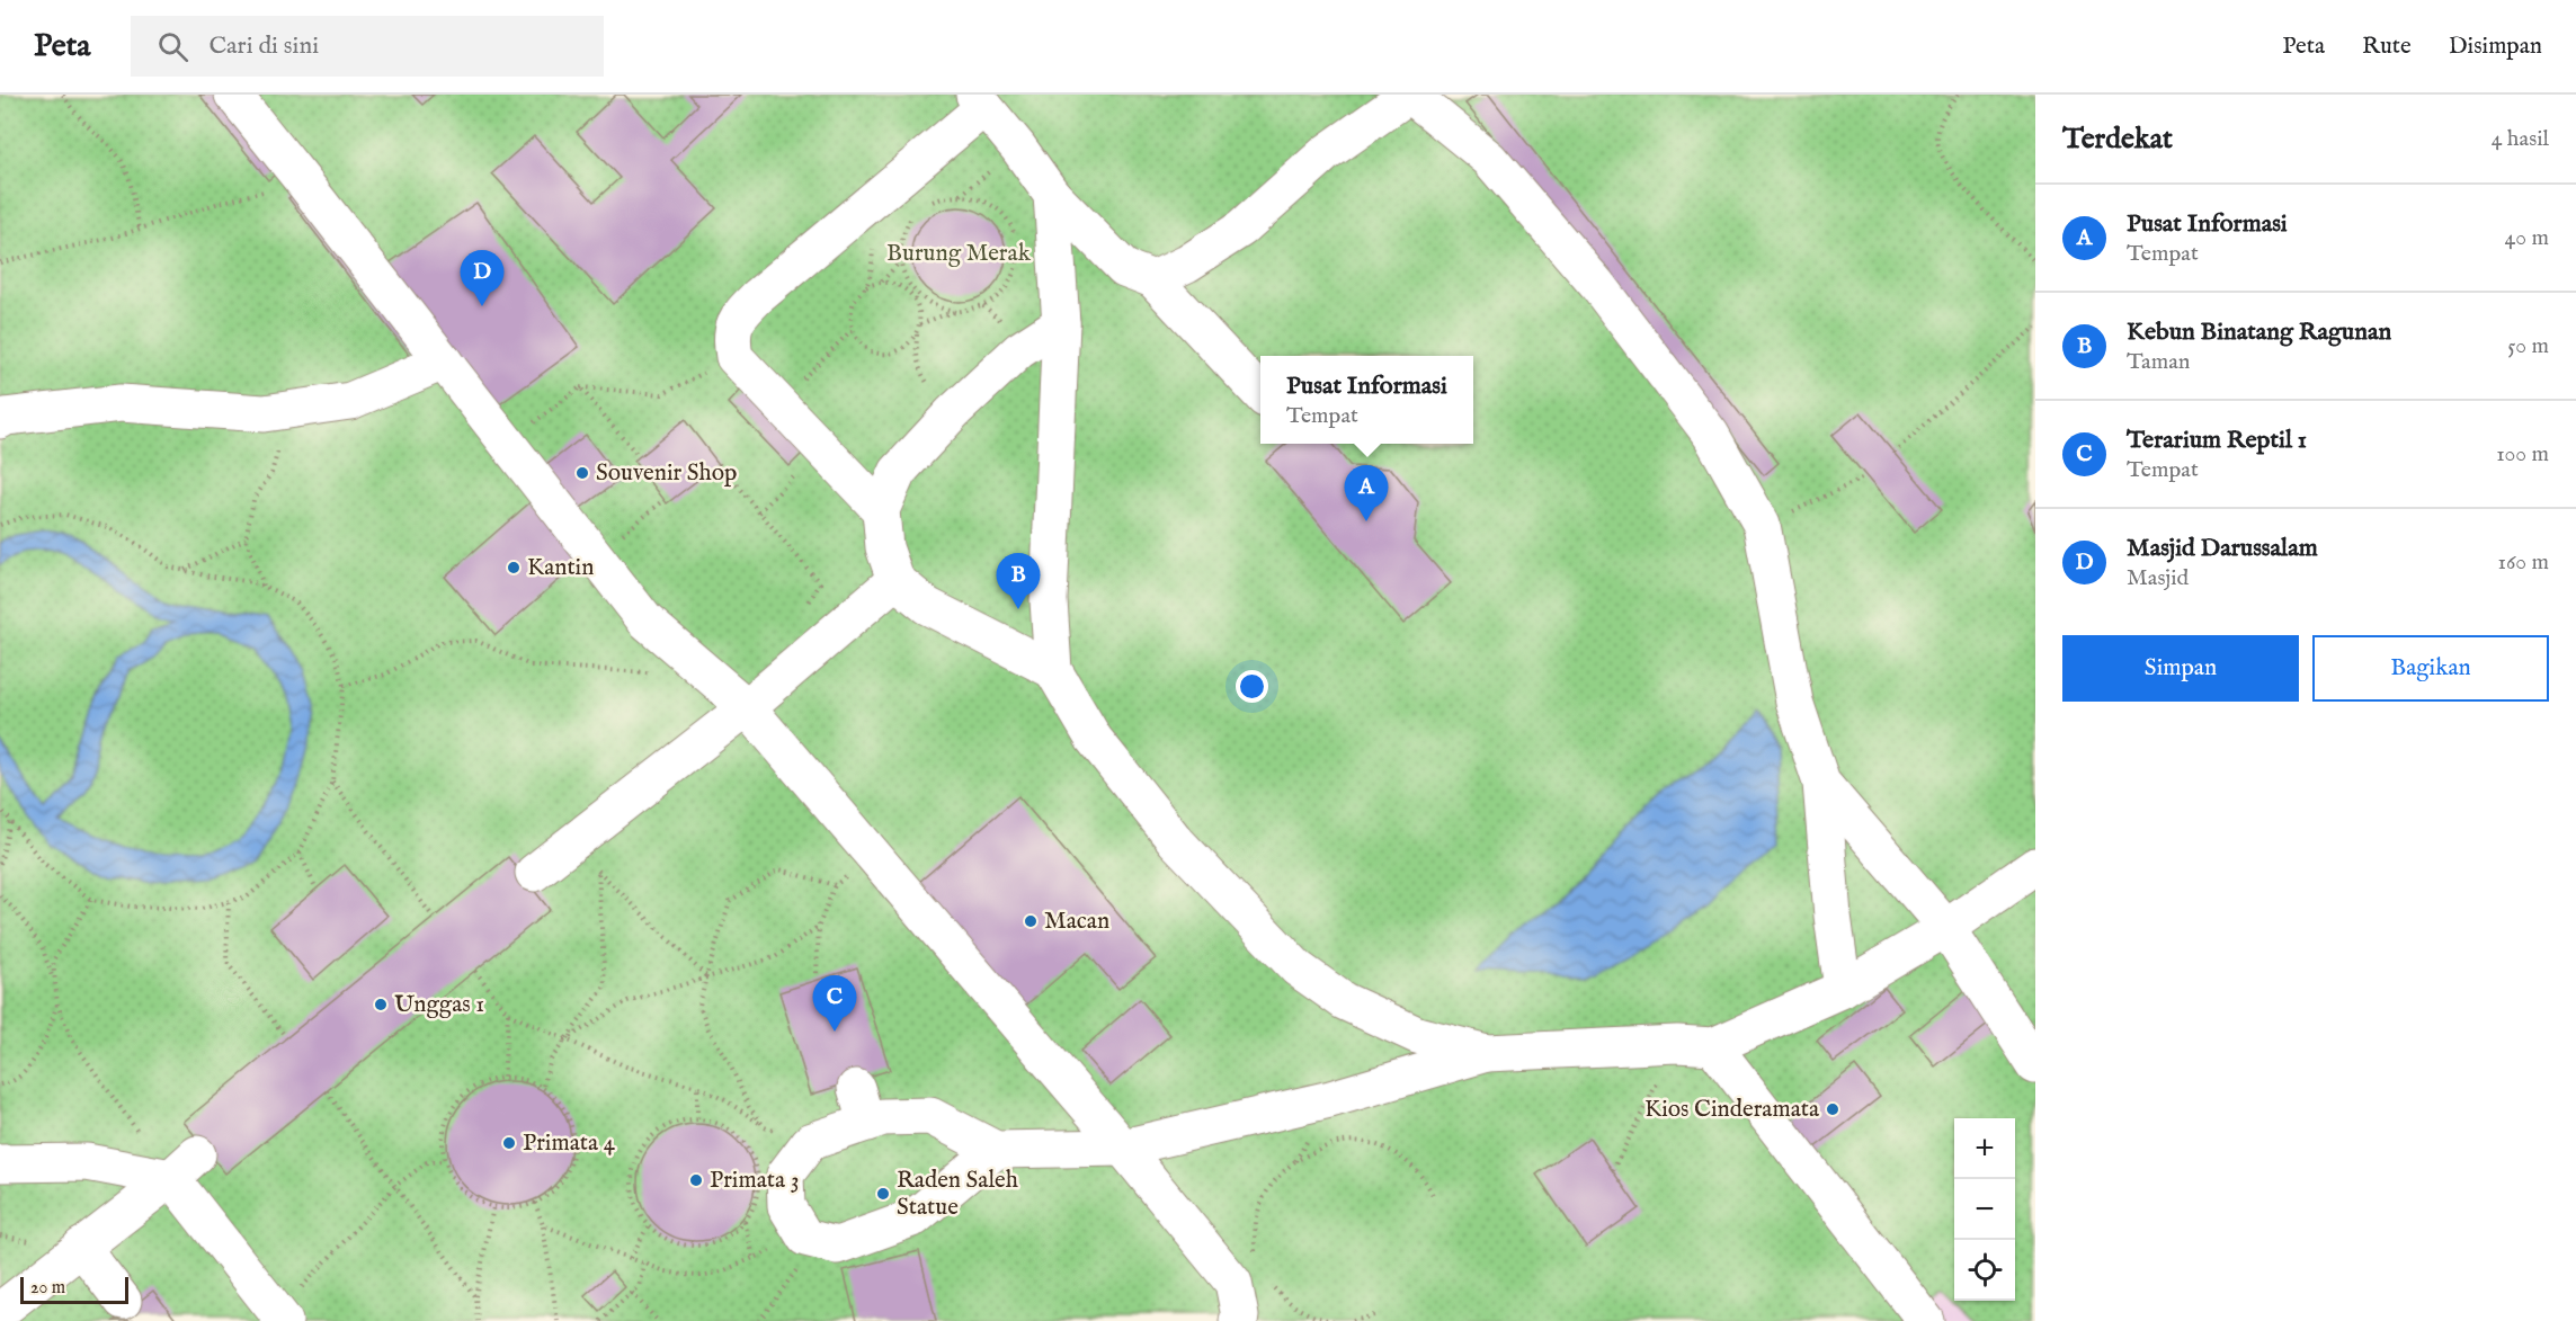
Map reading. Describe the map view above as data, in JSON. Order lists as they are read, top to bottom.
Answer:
{
  "parks": ["Burung Merak"],
  "places": [
    "Souvenir Shop",
    "Kantin",
    "Macan",
    "Unggas 1",
    "Kios Cinderamata",
    "Primata 4",
    "Primata 3",
    "Raden Saleh Statue"
  ],
  "scale_bar": "20 m",
  "page": {
    "header": "Peta",
    "search": "Cari di sini",
    "nav": ["Peta", "Rute", "Disimpan"],
    "heading": ["Terdekat", "4 hasil"],
    "list": [
      {
        "mark": "A",
        "name": "Pusat Informasi",
        "note": "Tempat",
        "value": "40 m"
      },
      {
        "mark": "B",
        "name": "Kebun Binatang Ragunan",
        "note": "Taman",
        "value": "50 m"
      },
      {
        "mark": "C",
        "name": "Terarium Reptil 1",
        "note": "Tempat",
        "value": "100 m"
      },
      {
        "mark": "D",
        "name": "Masjid Darussalam",
        "note": "Masjid",
        "value": "160 m"
      }
    ],
    "pins": [
      "D",
      "A",
      "B",
      "C"
    ],
    "popup": ["Pusat Informasi", "Tempat"],
    "buttons": ["Simpan", "Bagikan"],
    "map_buttons": ["+", "−"],
    "scale": "20 m"
  }
}
